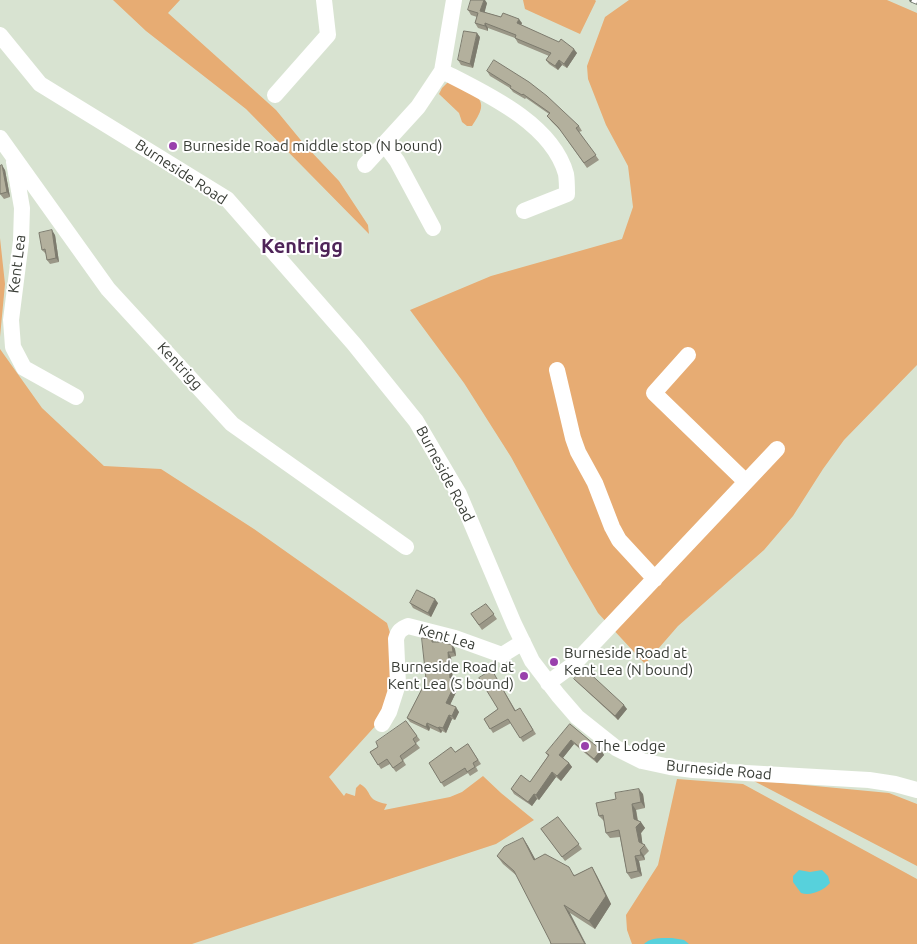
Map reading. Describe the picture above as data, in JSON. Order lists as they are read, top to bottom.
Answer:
{
  "streets": {
    "street": ["Burneside Road", "Kent Lea", "Kentrigg"]
  },
  "crossings": [
    ["Burneside Road", "Kent Lea"],
    ["Kent Lea", "Kentrigg"]
  ],
  "districts": ["Kentrigg"],
  "places": [
    "Burneside Road middle stop (N bound)",
    "Burneside Road at Kent Lea (N bound)",
    "Burneside Road at Kent Lea (S bound)",
    "The Lodge"
  ]
}
